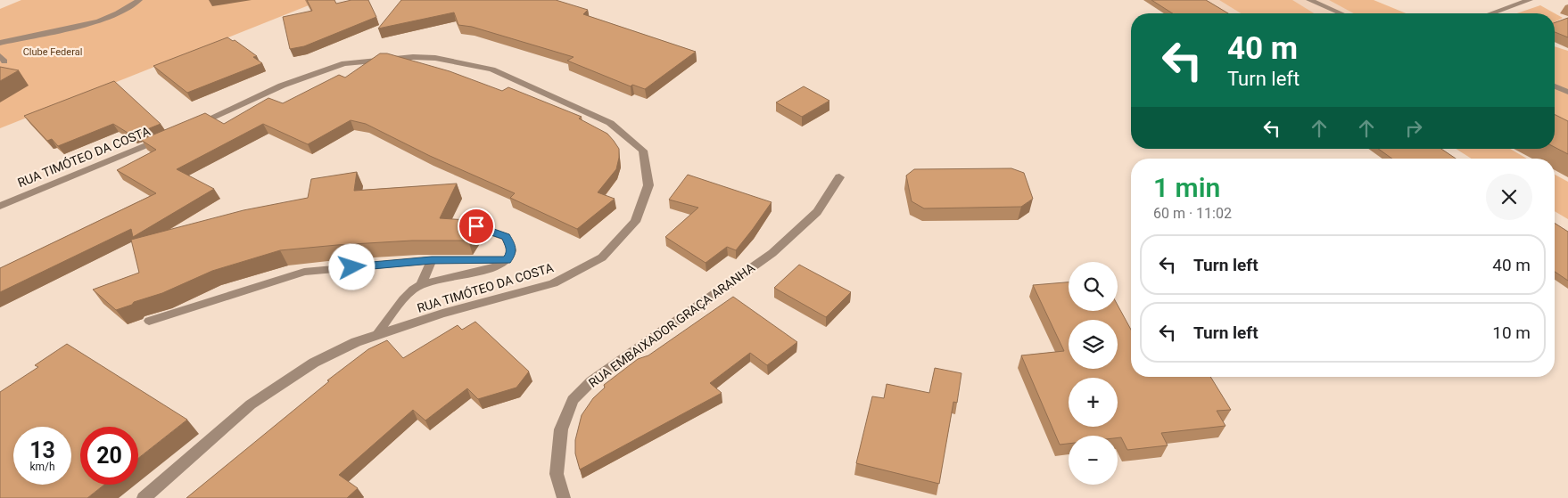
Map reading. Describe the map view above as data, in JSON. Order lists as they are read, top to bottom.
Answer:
{
  "streets": {
    "street": ["RUA TIMÓTEO DA COSTA", "RUA EMBAIXADOR GRAÇA ARANHA"]
  },
  "parks": ["Clube Federal"],
  "page": {
    "turn": ["40 m", "Turn left"],
    "heading": ["1 min", "60 m · 11:02"],
    "list": [
      {
        "name": "Turn left",
        "value": "40 m"
      },
      {
        "name": "Turn left",
        "value": "10 m"
      }
    ],
    "map_buttons": ["+", "−"],
    "speed": "13 km/h",
    "limit": "20"
  }
}
